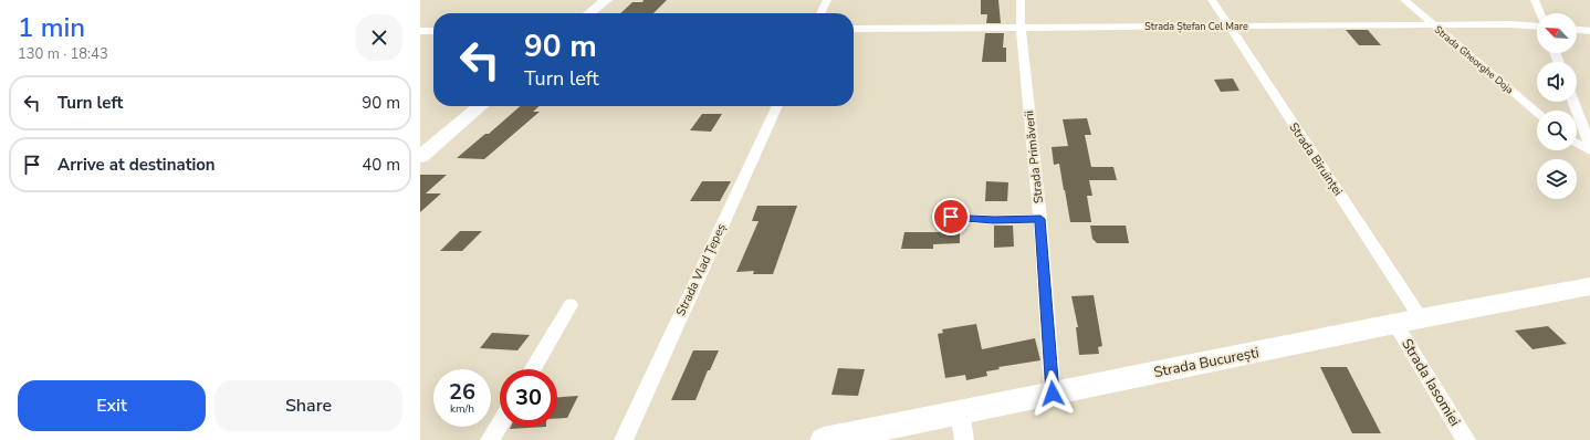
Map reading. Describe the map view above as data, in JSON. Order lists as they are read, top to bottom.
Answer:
{
  "streets": {
    "main road": ["Strada București"],
    "street": [
      "Strada Ștefan Cel Mare",
      "Strada Gheorghe Doja",
      "Strada Primăverii",
      "Strada Biruinței",
      "Strada Vlad Țepeș",
      "Strada Iasomiei"
    ]
  },
  "crossings": [
    ["Strada Ștefan Cel Mare", "Strada Gheorghe Doja"],
    ["Strada Ștefan Cel Mare", "Strada Primăverii"],
    ["Strada Ștefan Cel Mare", "Strada Biruinței"],
    ["Strada Primăverii", "Strada București"],
    ["Strada Biruinței", "Strada București"],
    ["Strada București", "Strada Iasomiei"]
  ],
  "north": "top left",
  "page": {
    "heading": ["1 min", "130 m · 18:43"],
    "turn": ["90 m", "Turn left"],
    "list": [
      {
        "name": "Turn left",
        "value": "90 m"
      },
      {
        "name": "Arrive at destination",
        "value": "40 m"
      }
    ],
    "speed": "26 km/h",
    "limit": "30",
    "buttons": ["Exit", "Share"]
  }
}
